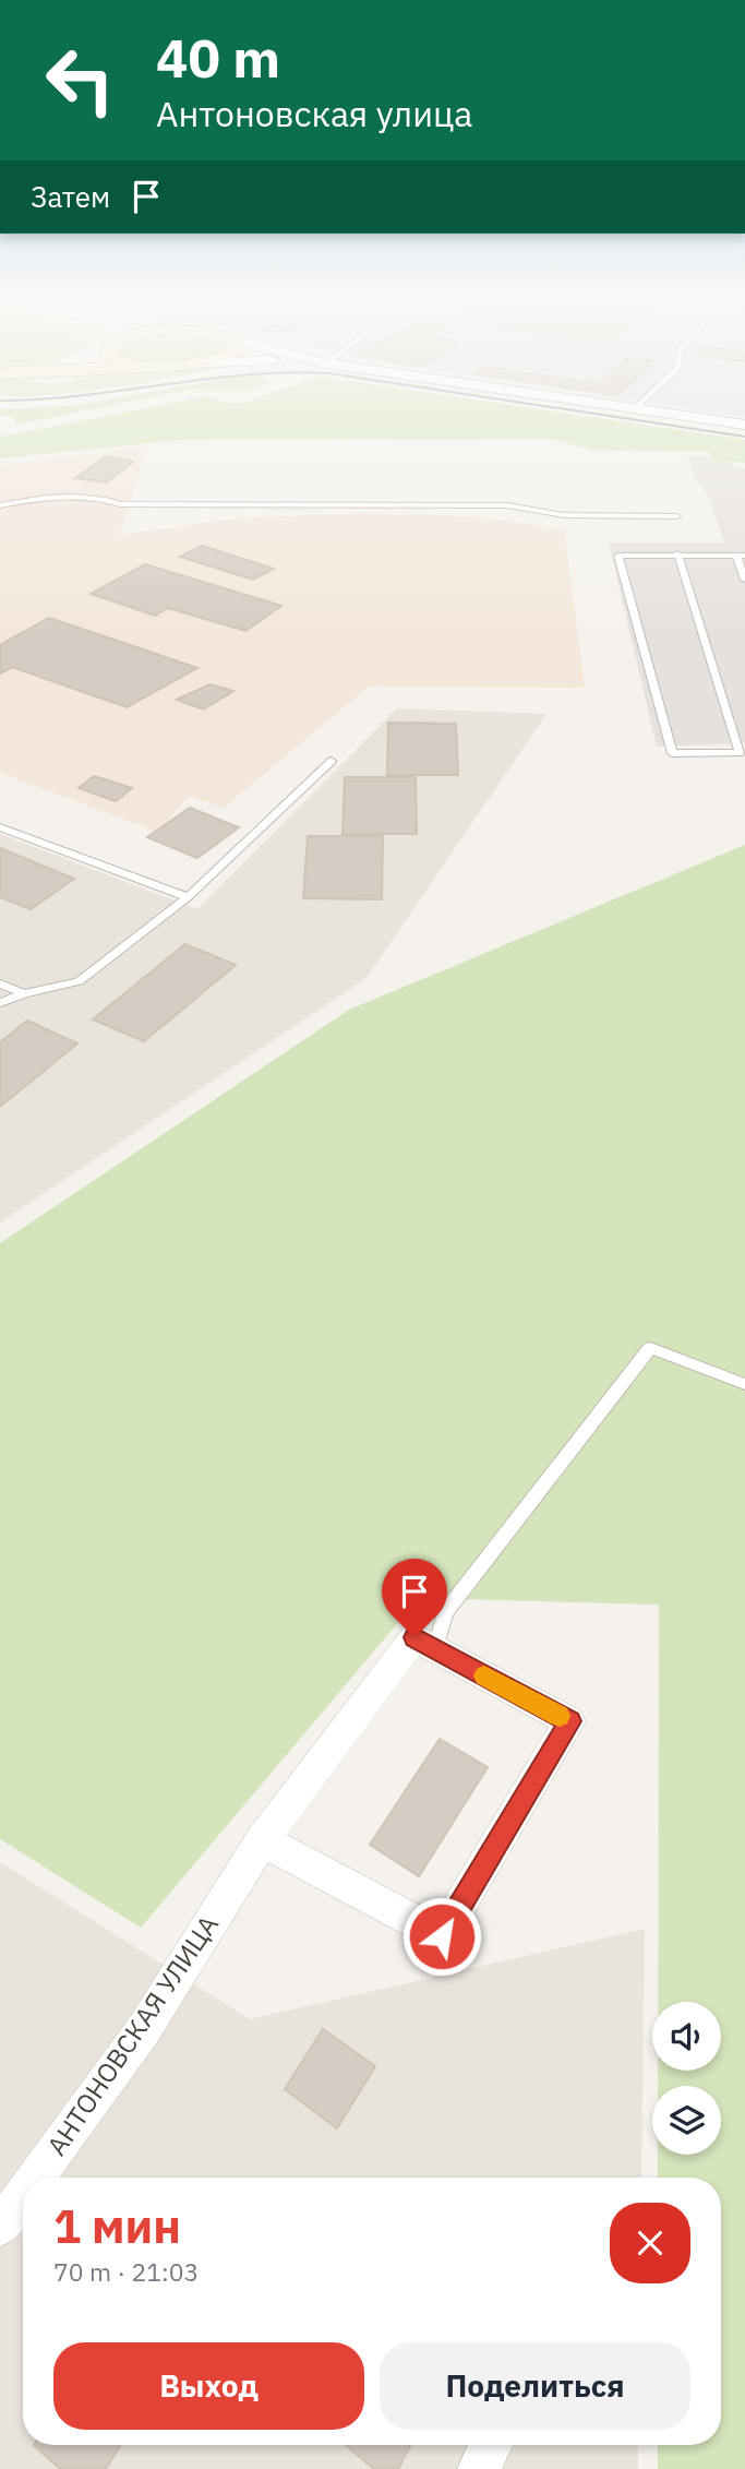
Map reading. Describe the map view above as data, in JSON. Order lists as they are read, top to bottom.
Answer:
{
  "streets": {
    "street": ["АНТОНОВСКАЯ УЛИЦА"]
  },
  "page": {
    "turn": ["40 m", "Антоновская улица"],
    "then": "Затем",
    "heading": ["1 мин", "70 m · 21:03"],
    "buttons": ["Выход", "Поделиться"]
  }
}
